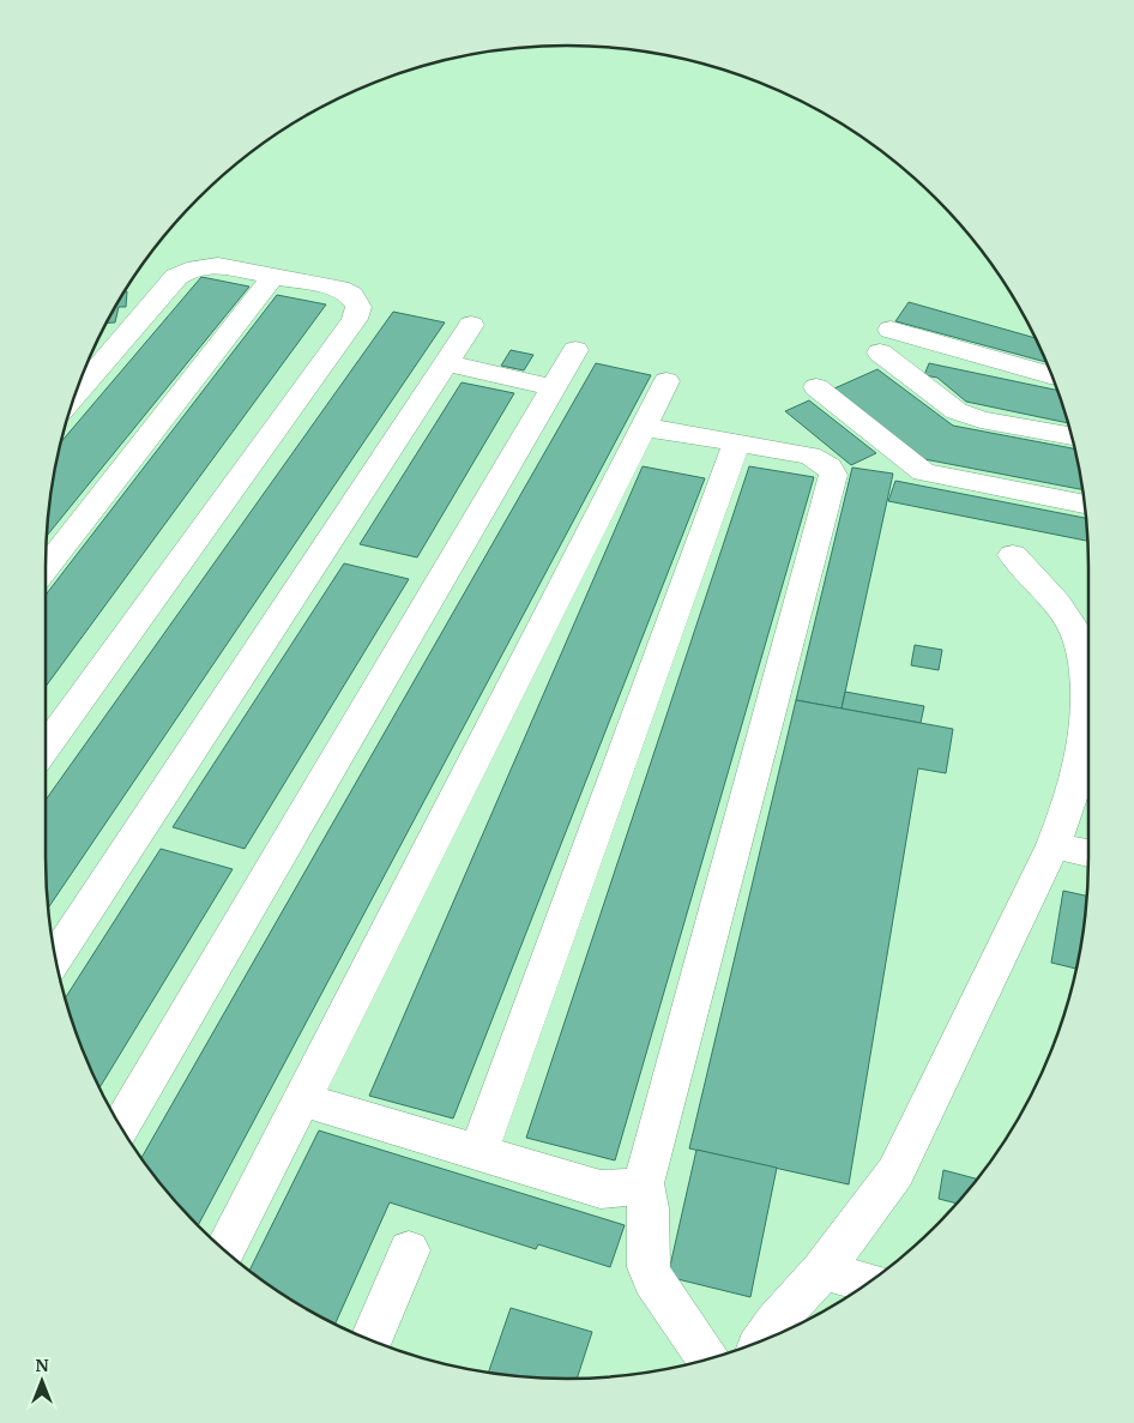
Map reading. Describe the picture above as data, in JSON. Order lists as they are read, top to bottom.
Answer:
{
  "north": "top"
}
